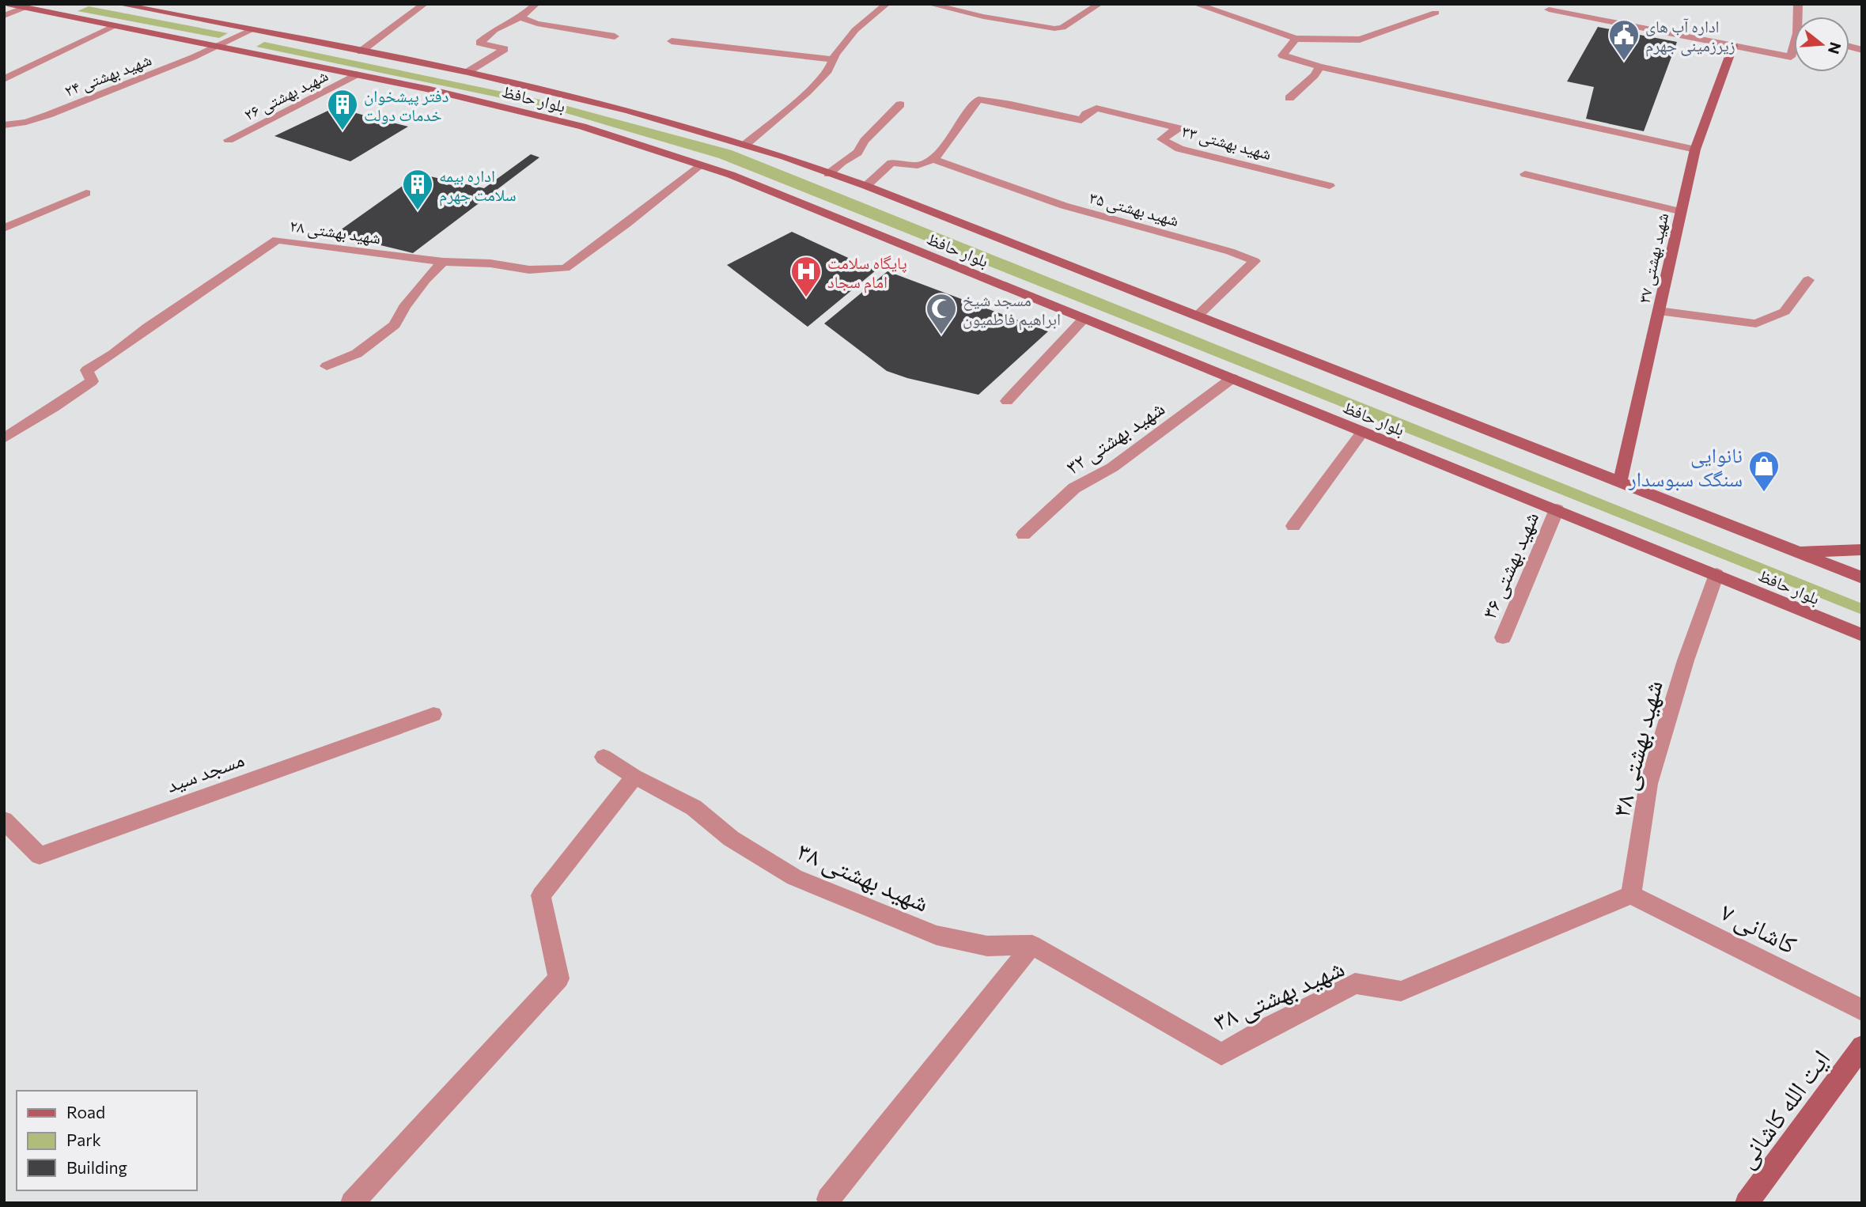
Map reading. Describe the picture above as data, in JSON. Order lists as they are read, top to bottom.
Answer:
{
  "streets": {
    "main road": ["بلوار حافظ", "شهید بهشتی ۳۷", "ایت الله کاشانی"],
    "street": [
      "شهید بهشتی ۲۴",
      "شهید بهشتی ۲۶",
      "شهید بهشتی ۳۳",
      "شهید بهشتی ۳۵",
      "شهید بهشتی ۲۸",
      "شهید بهشتی ۳۲",
      "شهید بهشتی ۳۶",
      "شهید بهشتی ۳۸",
      "مسجد سید",
      "کاشانی ۷"
    ]
  },
  "crossings": [
    ["شهید بهشتی ۲۴", "بلوار حافظ"],
    ["شهید بهشتی ۲۶", "بلوار حافظ"],
    ["بلوار حافظ", "شهید بهشتی ۳۳"],
    ["بلوار حافظ", "شهید بهشتی ۳۵"],
    ["بلوار حافظ", "شهید بهشتی ۲۸"],
    ["بلوار حافظ", "شهید بهشتی ۳۷"],
    ["بلوار حافظ", "شهید بهشتی ۳۲"],
    ["بلوار حافظ", "شهید بهشتی ۳۶"],
    ["بلوار حافظ", "شهید بهشتی ۳۸"],
    ["شهید بهشتی ۳۳", "شهید بهشتی ۳۵"],
    ["شهید بهشتی ۳۸", "کاشانی ۷"]
  ],
  "places": {
    "public building": ["اداره آب های زیرزمینی جهرم"],
    "building": ["دفتر پیشخوان خدمات دولت", "اداره بیمه سلامت جهرم"],
    "hospital": ["پایگاه سلامت امام سجاد"],
    "mosque": ["مسجد شیخ ابراهیم فاطمیون"],
    "shop": ["نانوایی سنگک سبوسدار"]
  },
  "legend": ["Road", "Park", "Building"],
  "north": "right"
}
